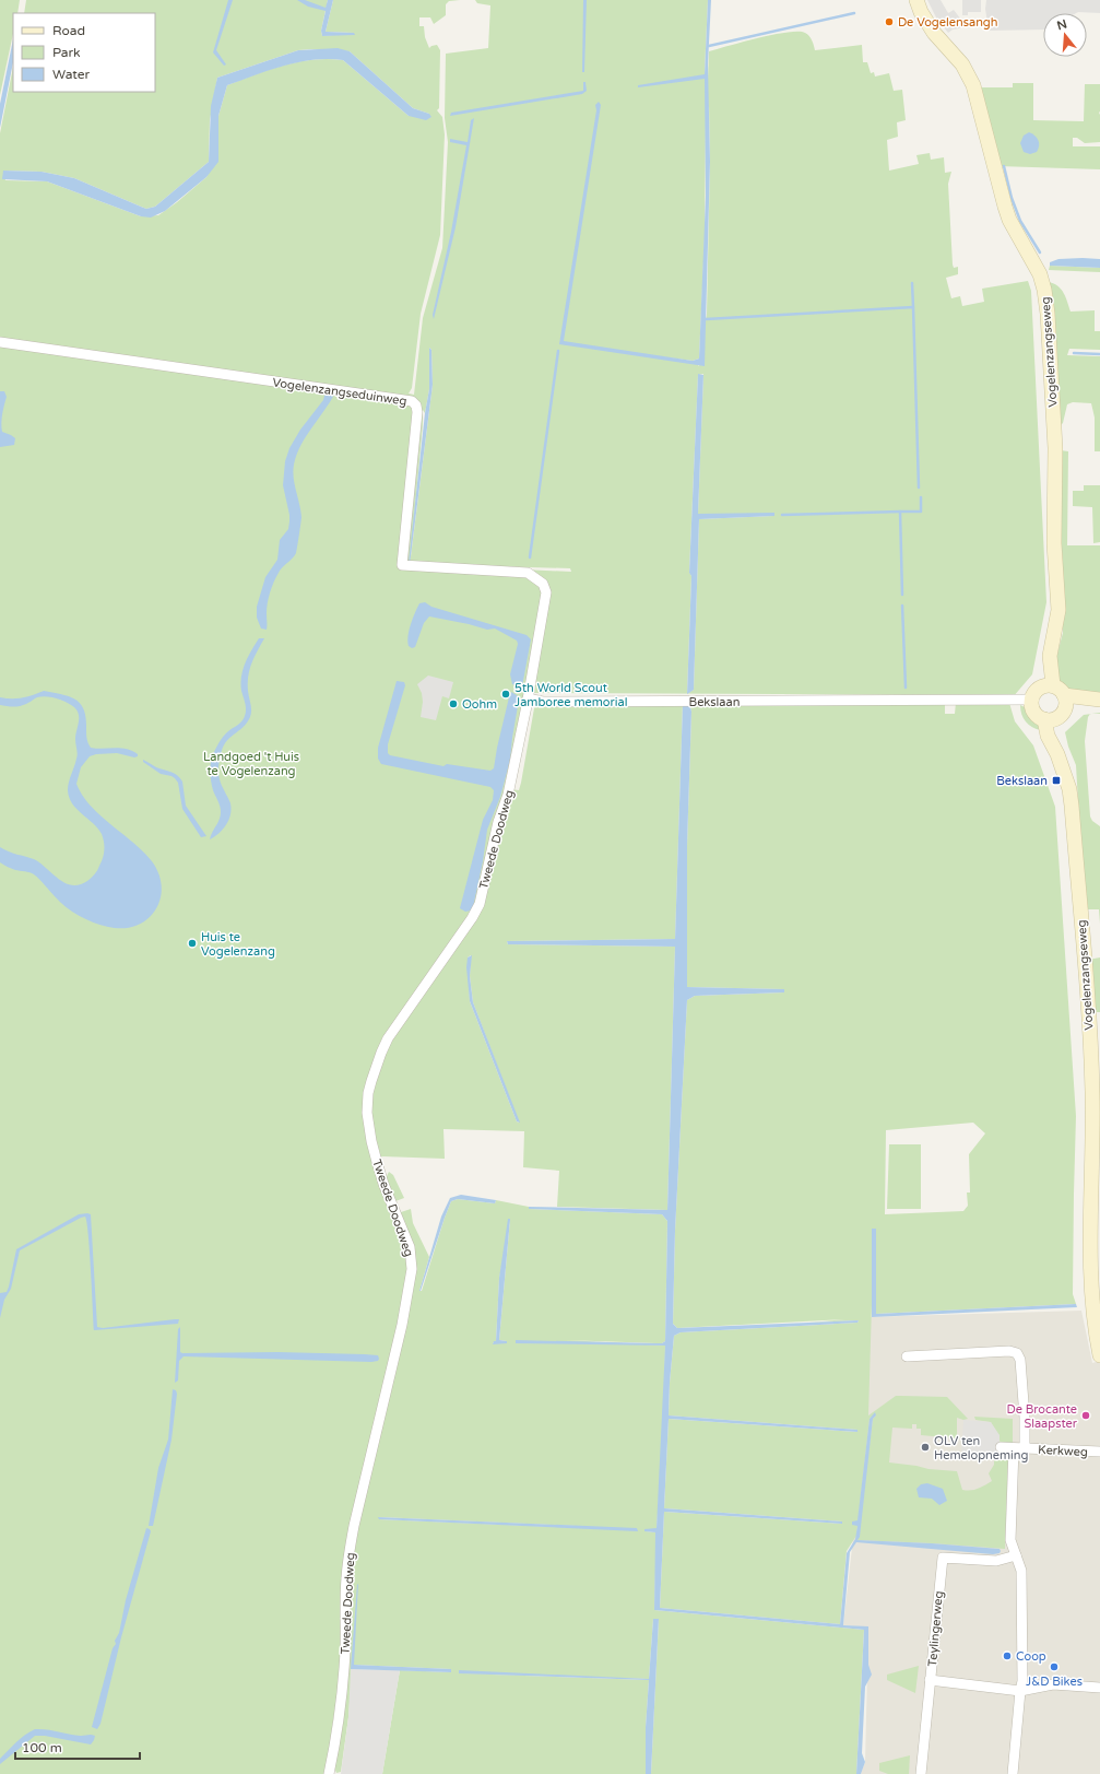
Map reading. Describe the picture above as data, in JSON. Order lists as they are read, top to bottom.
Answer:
{
  "streets": {
    "main road": ["Vogelenzangseweg"],
    "street": [
      "Vogelenzangseduinweg",
      "Bekslaan",
      "Tweede Doodweg",
      "Kerkweg",
      "Teylingerweg"
    ]
  },
  "crossings": [
    ["Vogelenzangseweg", "Bekslaan"],
    ["Vogelenzangseduinweg", "Bekslaan"],
    ["Vogelenzangseduinweg", "Tweede Doodweg"],
    ["Bekslaan", "Tweede Doodweg"]
  ],
  "parks": ["Landgoed 't Huis te Vogelenzang"],
  "places": {
    "other": [
      "De Vogelensangh",
      "5th World Scout Jamboree memorial",
      "Oohm",
      "Huis te Vogelenzang",
      "De Brocante Slaapster",
      "OLV ten Hemelopneming",
      "Coop",
      "J&D Bikes"
    ],
    "transit": ["Bekslaan"]
  },
  "legend": ["Road", "Park", "Water"],
  "scale_bar": "100 m",
  "north": "top"
}
